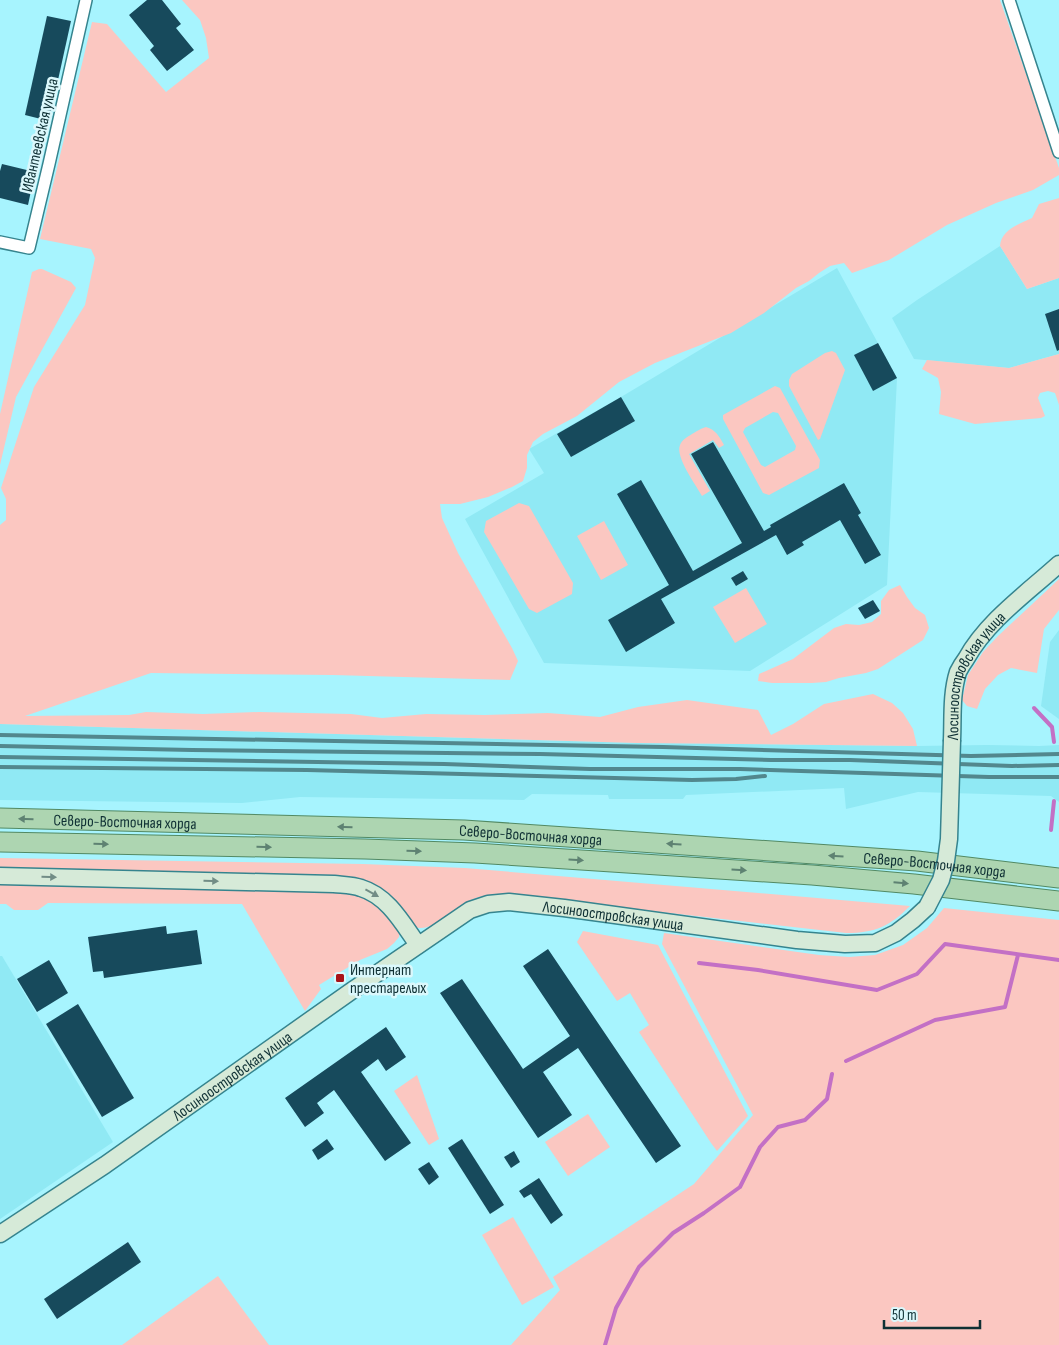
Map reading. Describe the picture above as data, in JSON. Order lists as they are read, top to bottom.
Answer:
{
  "streets": {
    "main road": ["Северо-Восточная хорда"],
    "street": ["Ивантеевская улица", "Лосиноостровская улица"]
  },
  "places": {
    "transit": ["Интернат престарелых"]
  },
  "scale_bar": "50 m"
}
